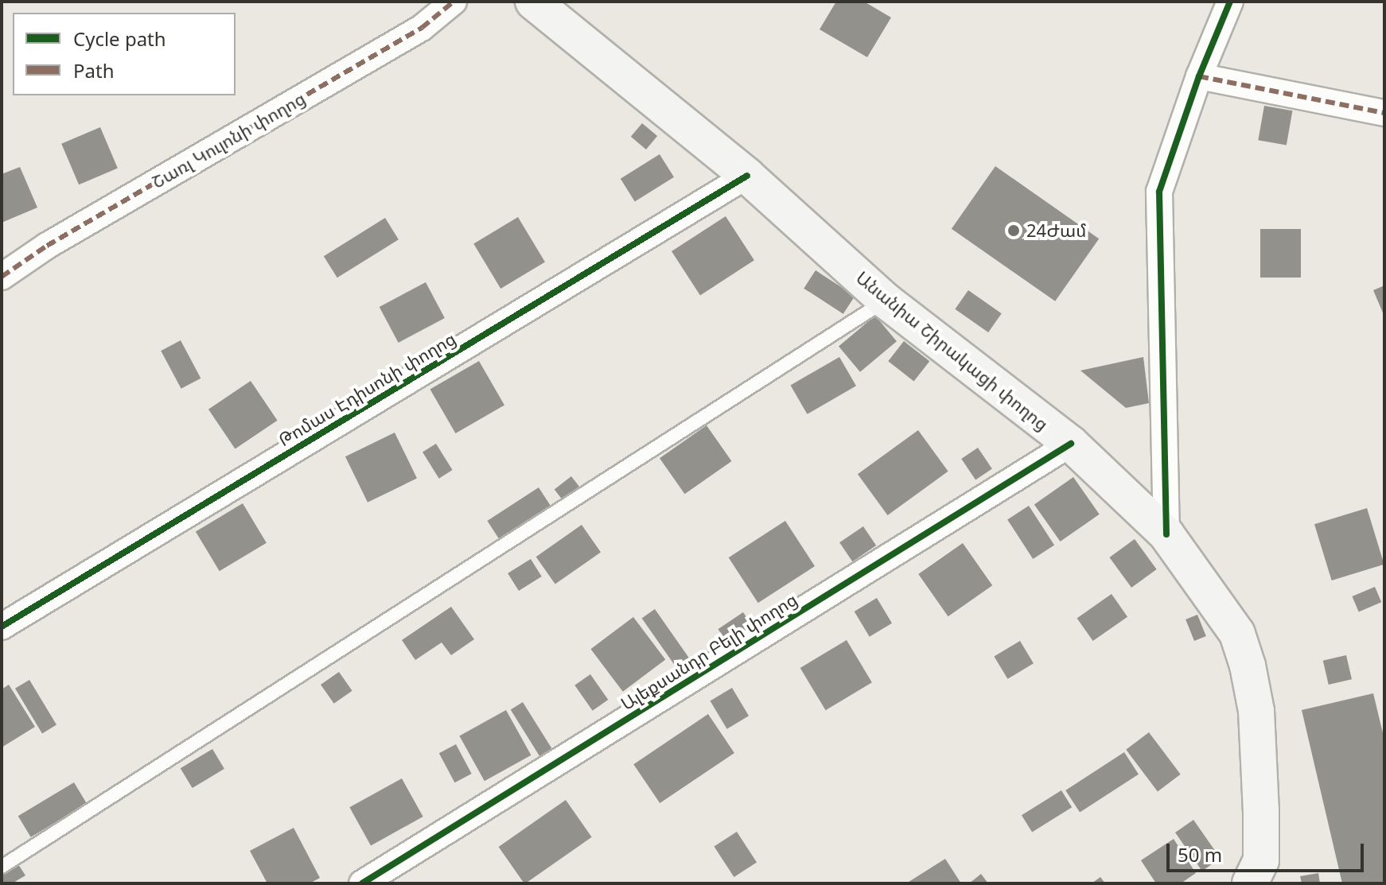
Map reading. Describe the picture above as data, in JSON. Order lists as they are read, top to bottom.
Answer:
{
  "streets": {
    "main road": ["Անանիա Շիրակացի փողոց"],
    "street": ["Շառլ Կուլոնի փողոց", "Թոմաս Էդիսոնի փողոց", "Ալեքսանդր Բելի փողոց"]
  },
  "crossings": [
    ["Անանիա Շիրակացի փողոց", "Թոմաս Էդիսոնի փողոց"],
    ["Անանիա Շիրակացի փողոց", "Ալեքսանդր Բելի փողոց"]
  ],
  "places": ["24Ժամ"],
  "legend": ["Cycle path", "Path"],
  "scale_bar": "50 m"
}
